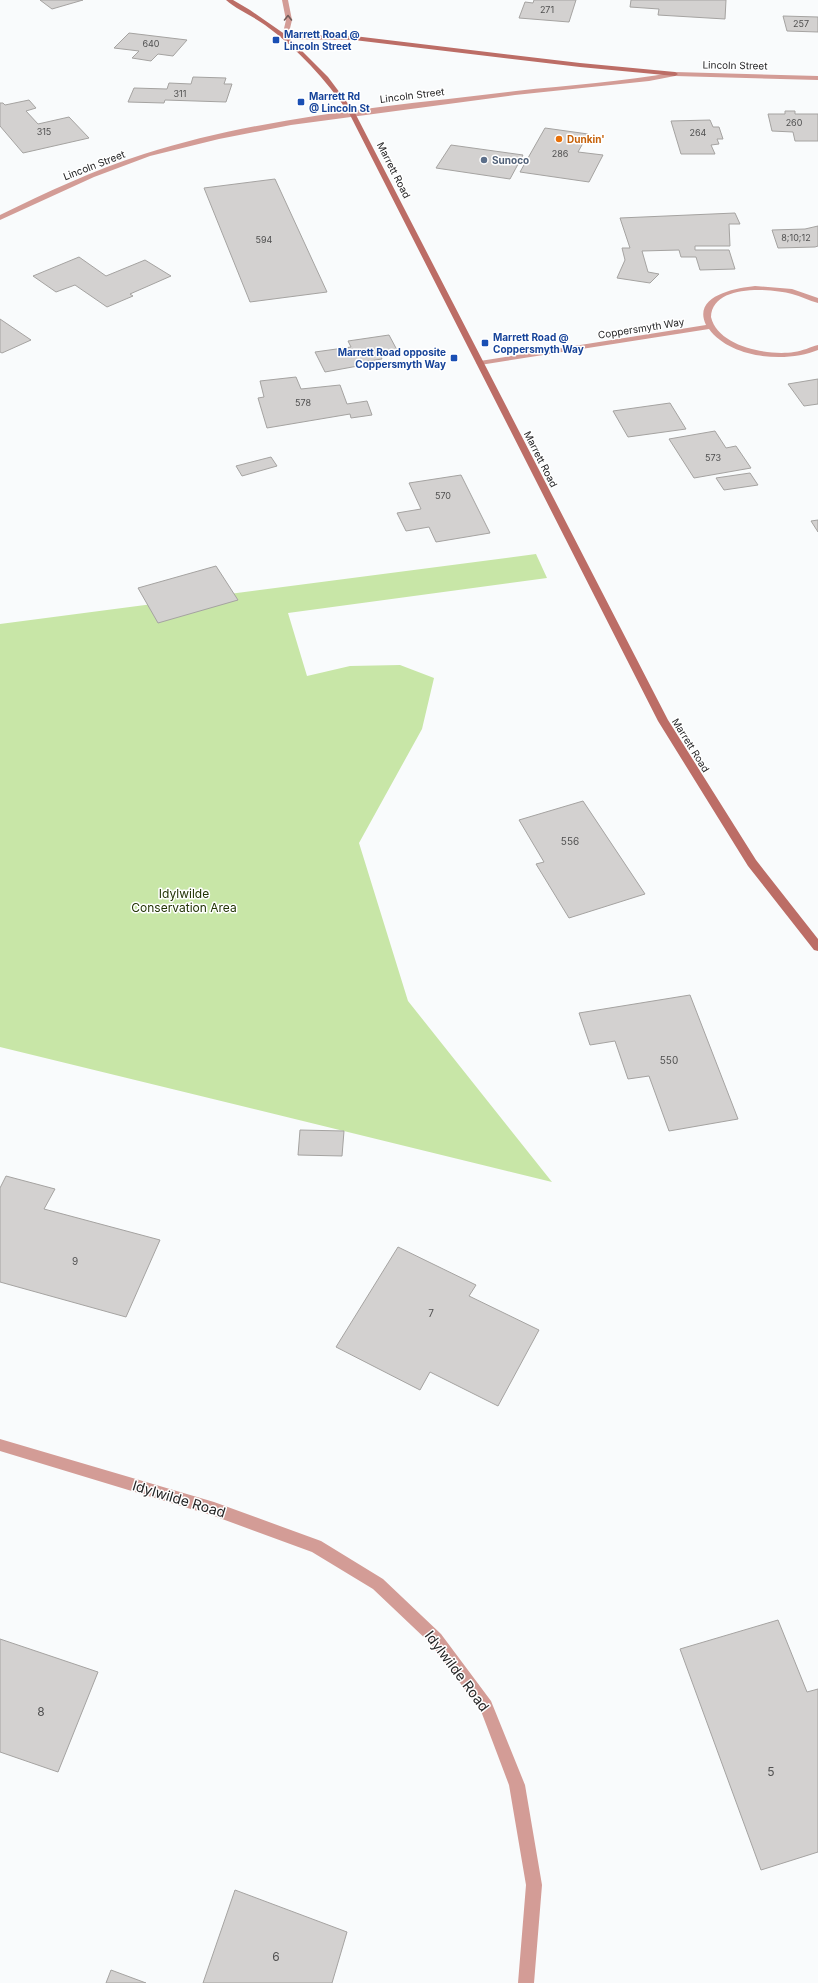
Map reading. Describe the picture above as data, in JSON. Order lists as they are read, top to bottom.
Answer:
{
  "streets": {
    "main road": ["Marrett Road"],
    "street": ["Lincoln Street", "Coppersmyth Way", "Idylwilde Road"]
  },
  "crossings": [
    ["Lincoln Street", "Marrett Road"],
    ["Marrett Road", "Coppersmyth Way"]
  ],
  "parks": ["Idylwilde Conservation Area"],
  "places": {
    "transit": [
      "Marrett Road @ Lincoln Street",
      "Marrett Rd @ Lincoln St",
      "Marrett Road @ Coppersmyth Way",
      "Marrett Road opposite Coppersmyth Way"
    ],
    "other": ["Dunkin'", "Sunoco"]
  },
  "house_numbers": [
    "271",
    "257",
    "640",
    "311",
    "260",
    "315",
    "264",
    "286",
    "8;10;12",
    "594",
    "578",
    "573",
    "570",
    "556",
    "550",
    "9",
    "7",
    "8",
    "5",
    "6"
  ]
}
